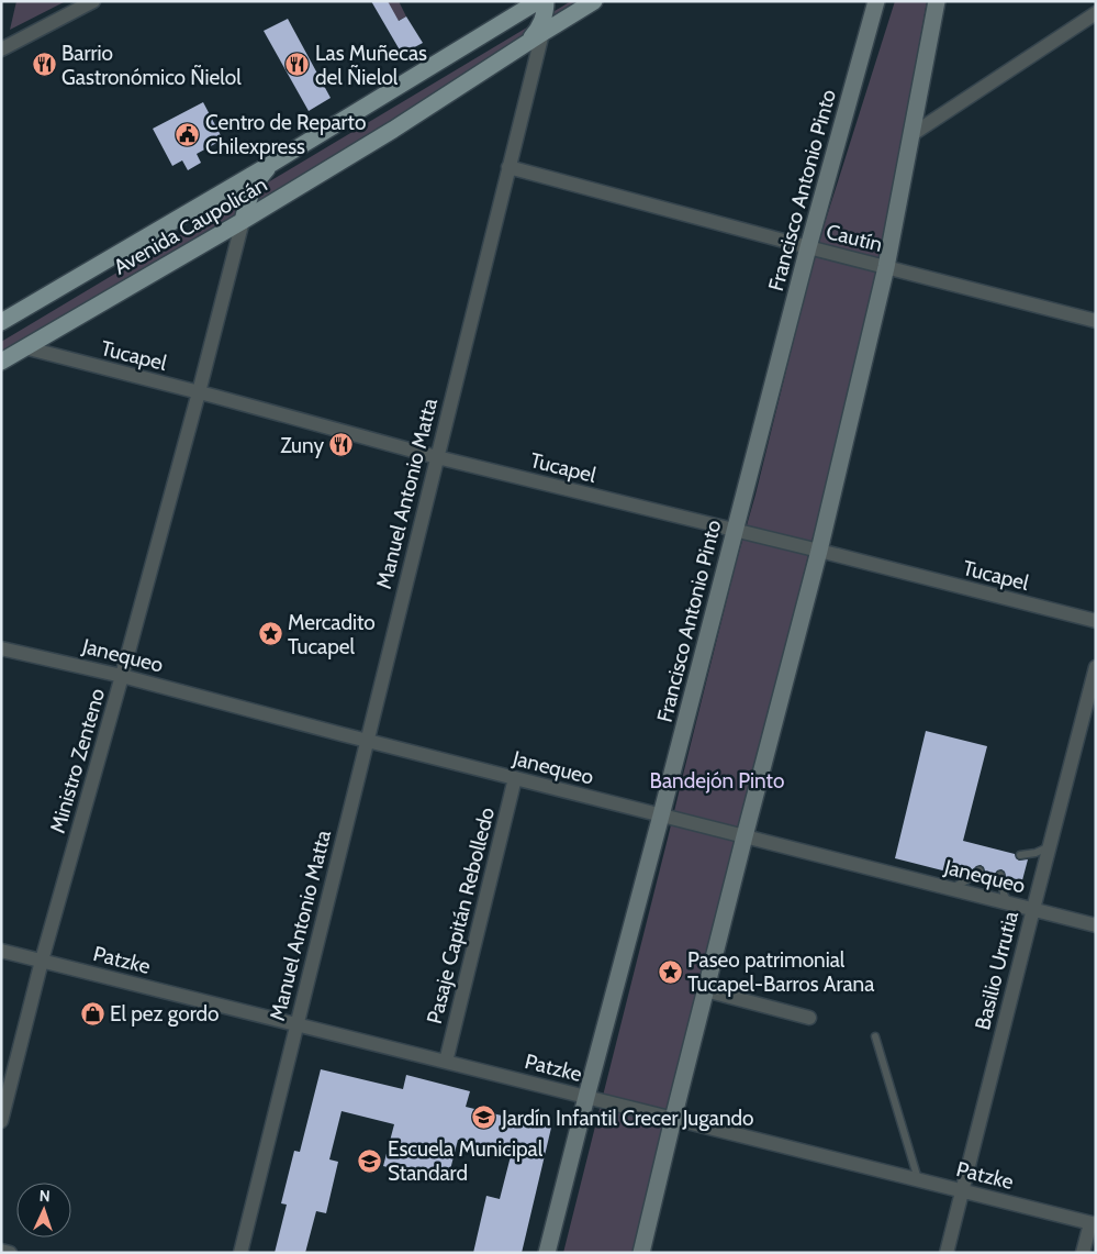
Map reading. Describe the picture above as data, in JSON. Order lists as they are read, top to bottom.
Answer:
{
  "streets": {
    "main road": ["Francisco Antonio Pinto", "Avenida Caupolicán"],
    "street": [
      "Cautín",
      "Tucapel",
      "Manuel Antonio Matta",
      "Janequeo",
      "Ministro Zenteno",
      "Pasaje Capitán Rebolledo",
      "Patzke",
      "Basilio Urrutia"
    ]
  },
  "crossings": [
    ["Francisco Antonio Pinto", "Cautín"],
    ["Francisco Antonio Pinto", "Tucapel"],
    ["Francisco Antonio Pinto", "Janequeo"],
    ["Francisco Antonio Pinto", "Patzke"],
    ["Avenida Caupolicán", "Tucapel"],
    ["Avenida Caupolicán", "Manuel Antonio Matta"],
    ["Avenida Caupolicán", "Ministro Zenteno"],
    ["Cautín", "Manuel Antonio Matta"],
    ["Tucapel", "Manuel Antonio Matta"],
    ["Tucapel", "Ministro Zenteno"],
    ["Manuel Antonio Matta", "Janequeo"],
    ["Manuel Antonio Matta", "Patzke"],
    ["Janequeo", "Ministro Zenteno"],
    ["Janequeo", "Pasaje Capitán Rebolledo"],
    ["Janequeo", "Basilio Urrutia"],
    ["Ministro Zenteno", "Patzke"],
    ["Pasaje Capitán Rebolledo", "Patzke"],
    ["Patzke", "Basilio Urrutia"]
  ],
  "parks": ["Bandejón Pinto"],
  "places": {
    "restaurant": ["Barrio Gastronómico Ñielol", "Las Muñecas del Ñielol", "Zuny"],
    "public building": ["Centro de Reparto Chilexpress"],
    "place": ["Mercadito Tucapel", "Paseo patrimonial Tucapel-Barros Arana"],
    "shop": ["El pez gordo"],
    "school or university": ["Jardín Infantil Crecer Jugando", "Escuela Municipal Standard"]
  },
  "north": "top"
}
